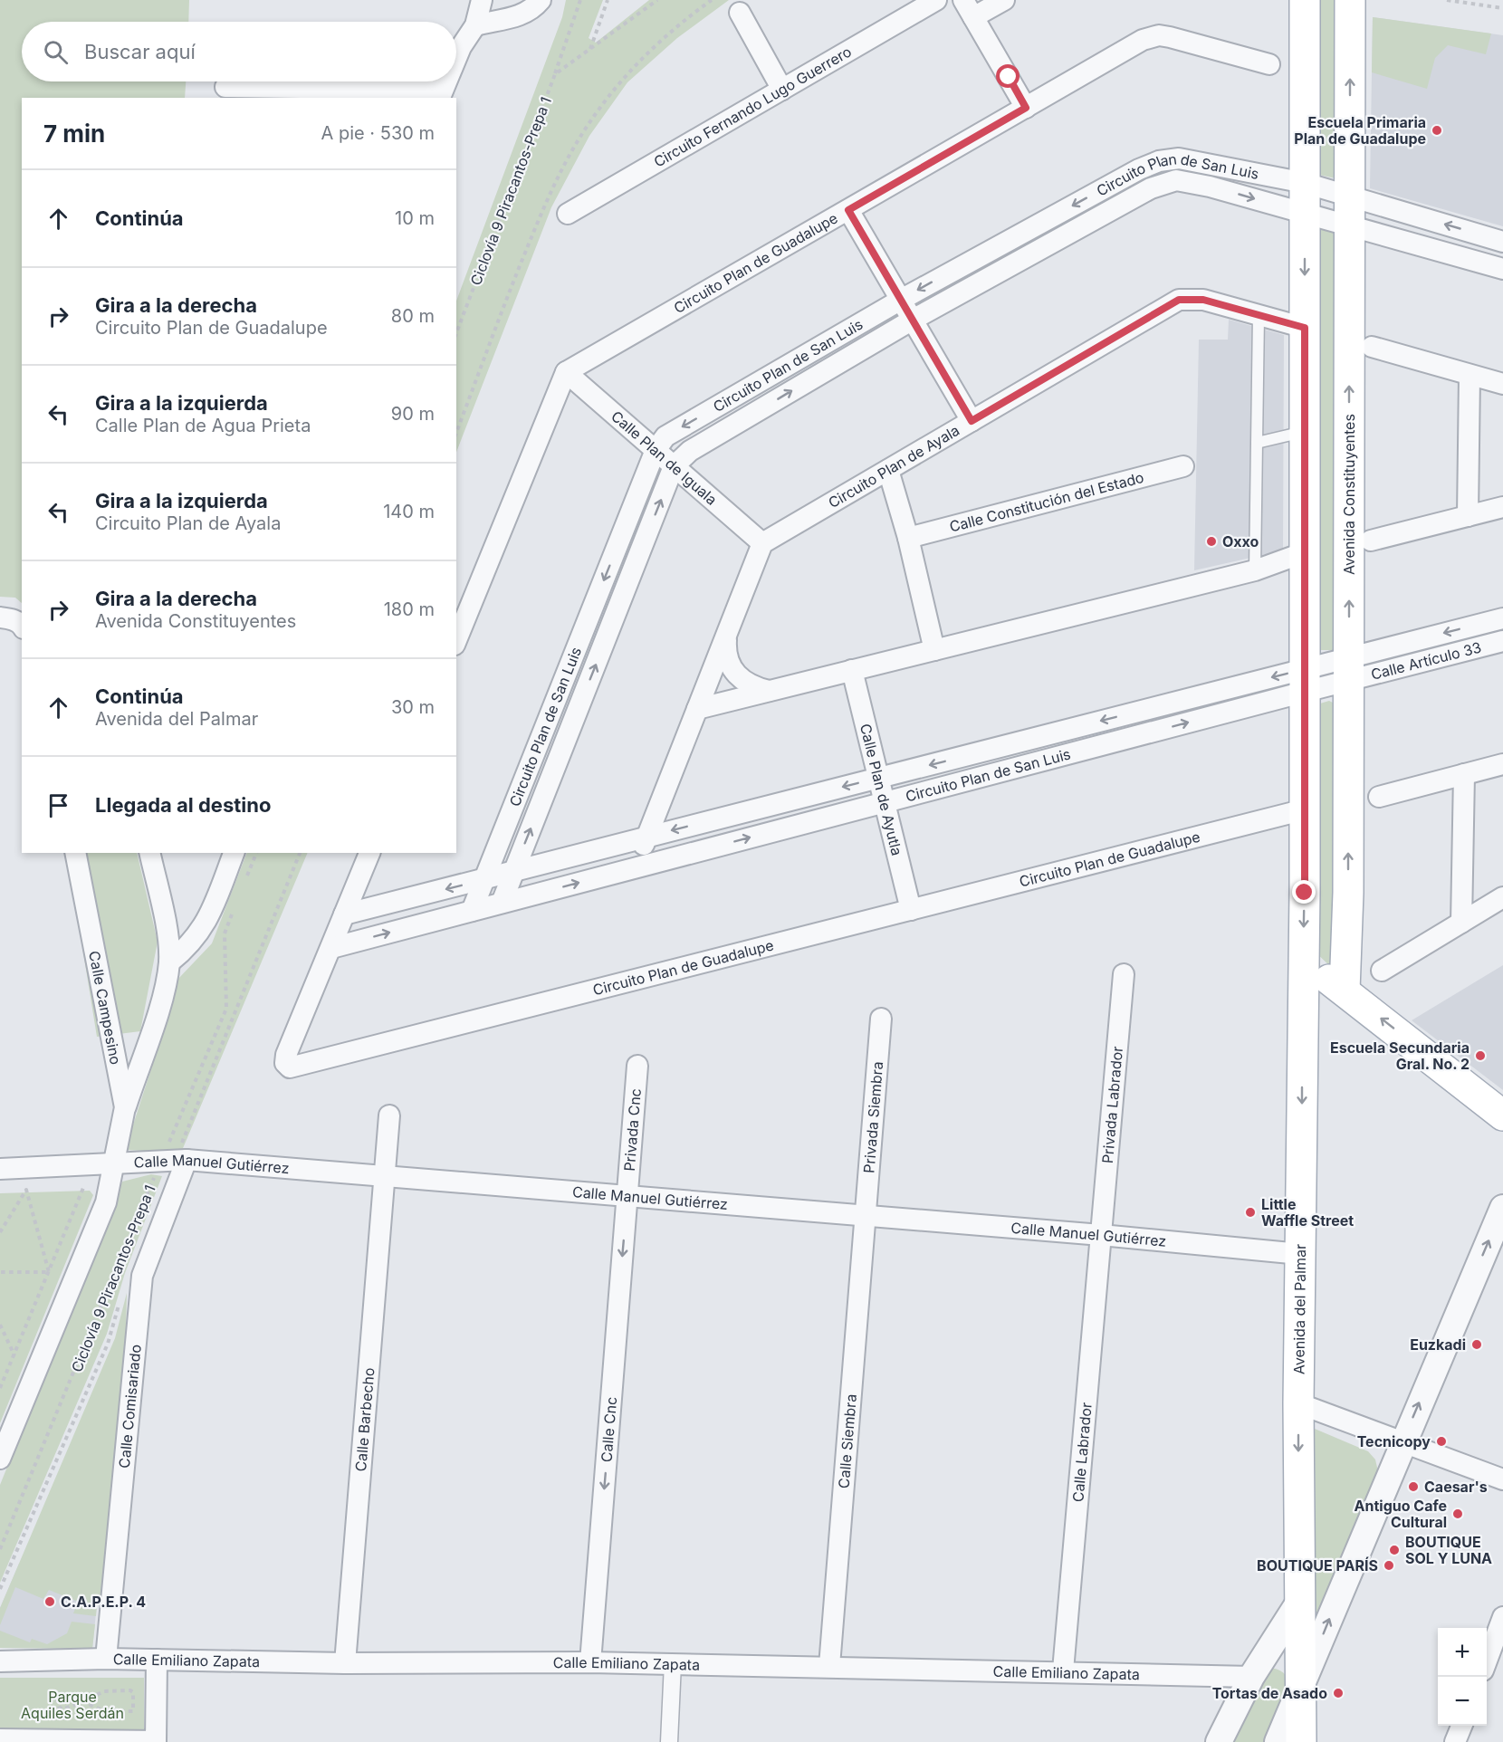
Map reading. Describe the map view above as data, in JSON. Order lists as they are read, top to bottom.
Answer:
{
  "streets": {
    "main road": ["Avenida Constituyentes", "Avenida del Palmar"],
    "street": [
      "Circuito Fernando Lugo Guerrero",
      "Circuito Plan de San Luis",
      "Circuito Plan de Guadalupe",
      "Calle Plan de Iguala",
      "Circuito Plan de Ayala",
      "Calle Constitución del Estado",
      "Calle Artículo 33",
      "Calle Plan de Ayutla",
      "Calle Campesino",
      "Privada Labrador",
      "Privada Siembra",
      "Privada Cnc",
      "Calle Manuel Gutiérrez",
      "Calle Comisariado",
      "Calle Barbecho",
      "Calle Cnc",
      "Calle Siembra",
      "Calle Labrador",
      "Calle Emiliano Zapata"
    ],
    "path": ["Ciclovía 9 Piracantos-Prepa 1"]
  },
  "crossings": [
    ["Circuito Plan de San Luis", "Circuito Plan de Guadalupe"],
    ["Circuito Plan de San Luis", "Calle Plan de Iguala"],
    ["Circuito Plan de San Luis", "Avenida Constituyentes"],
    ["Circuito Plan de San Luis", "Calle Artículo 33"],
    ["Circuito Plan de San Luis", "Calle Plan de Ayutla"],
    ["Ciclovía 9 Piracantos-Prepa 1", "Calle Manuel Gutiérrez"],
    ["Ciclovía 9 Piracantos-Prepa 1", "Calle Comisariado"],
    ["Circuito Plan de Guadalupe", "Calle Plan de Iguala"],
    ["Circuito Plan de Guadalupe", "Calle Plan de Ayutla"],
    ["Circuito Plan de Guadalupe", "Avenida del Palmar"],
    ["Calle Plan de Iguala", "Circuito Plan de Ayala"],
    ["Avenida Constituyentes", "Calle Artículo 33"],
    ["Calle Campesino", "Calle Manuel Gutiérrez"],
    ["Privada Labrador", "Calle Manuel Gutiérrez"],
    ["Privada Labrador", "Calle Labrador"],
    ["Privada Siembra", "Calle Manuel Gutiérrez"],
    ["Privada Siembra", "Calle Siembra"],
    ["Privada Cnc", "Calle Manuel Gutiérrez"],
    ["Privada Cnc", "Calle Cnc"],
    ["Calle Manuel Gutiérrez", "Avenida del Palmar"],
    ["Calle Manuel Gutiérrez", "Calle Comisariado"],
    ["Calle Manuel Gutiérrez", "Calle Barbecho"],
    ["Calle Manuel Gutiérrez", "Calle Cnc"],
    ["Calle Manuel Gutiérrez", "Calle Siembra"],
    ["Calle Manuel Gutiérrez", "Calle Labrador"],
    ["Calle Comisariado", "Calle Emiliano Zapata"],
    ["Calle Barbecho", "Calle Emiliano Zapata"],
    ["Calle Cnc", "Calle Emiliano Zapata"],
    ["Calle Siembra", "Calle Emiliano Zapata"],
    ["Calle Labrador", "Calle Emiliano Zapata"]
  ],
  "one_way": ["Avenida del Palmar", "Calle Cnc"],
  "parks": ["Parque Aquiles Serdán"],
  "places": [
    "Escuela Primaria Plan de Guadalupe",
    "Oxxo",
    "Escuela Secundaria Gral. No. 2",
    "Little Waffle Street",
    "Euzkadi",
    "Tecnicopy",
    "Caesar's",
    "Antiguo Cafe Cultural",
    "BOUTIQUE SOL Y LUNA",
    "BOUTIQUE PARÍS",
    "C.A.P.E.P. 4",
    "Tortas de Asado"
  ],
  "page": {
    "search": "Buscar aquí",
    "heading": ["7 min", "A pie · 530 m"],
    "list": [
      ["Continúa", "10 m"],
      ["Gira a la derecha", "Circuito Plan de Guadalupe", "80 m"],
      ["Gira a la izquierda", "Calle Plan de Agua Prieta", "90 m"],
      ["Gira a la izquierda", "Circuito Plan de Ayala", "140 m"],
      ["Gira a la derecha", "Avenida Constituyentes", "180 m"],
      ["Continúa", "Avenida del Palmar", "30 m"],
      "Llegada al destino"
    ],
    "map_buttons": ["+", "−"]
  }
}
